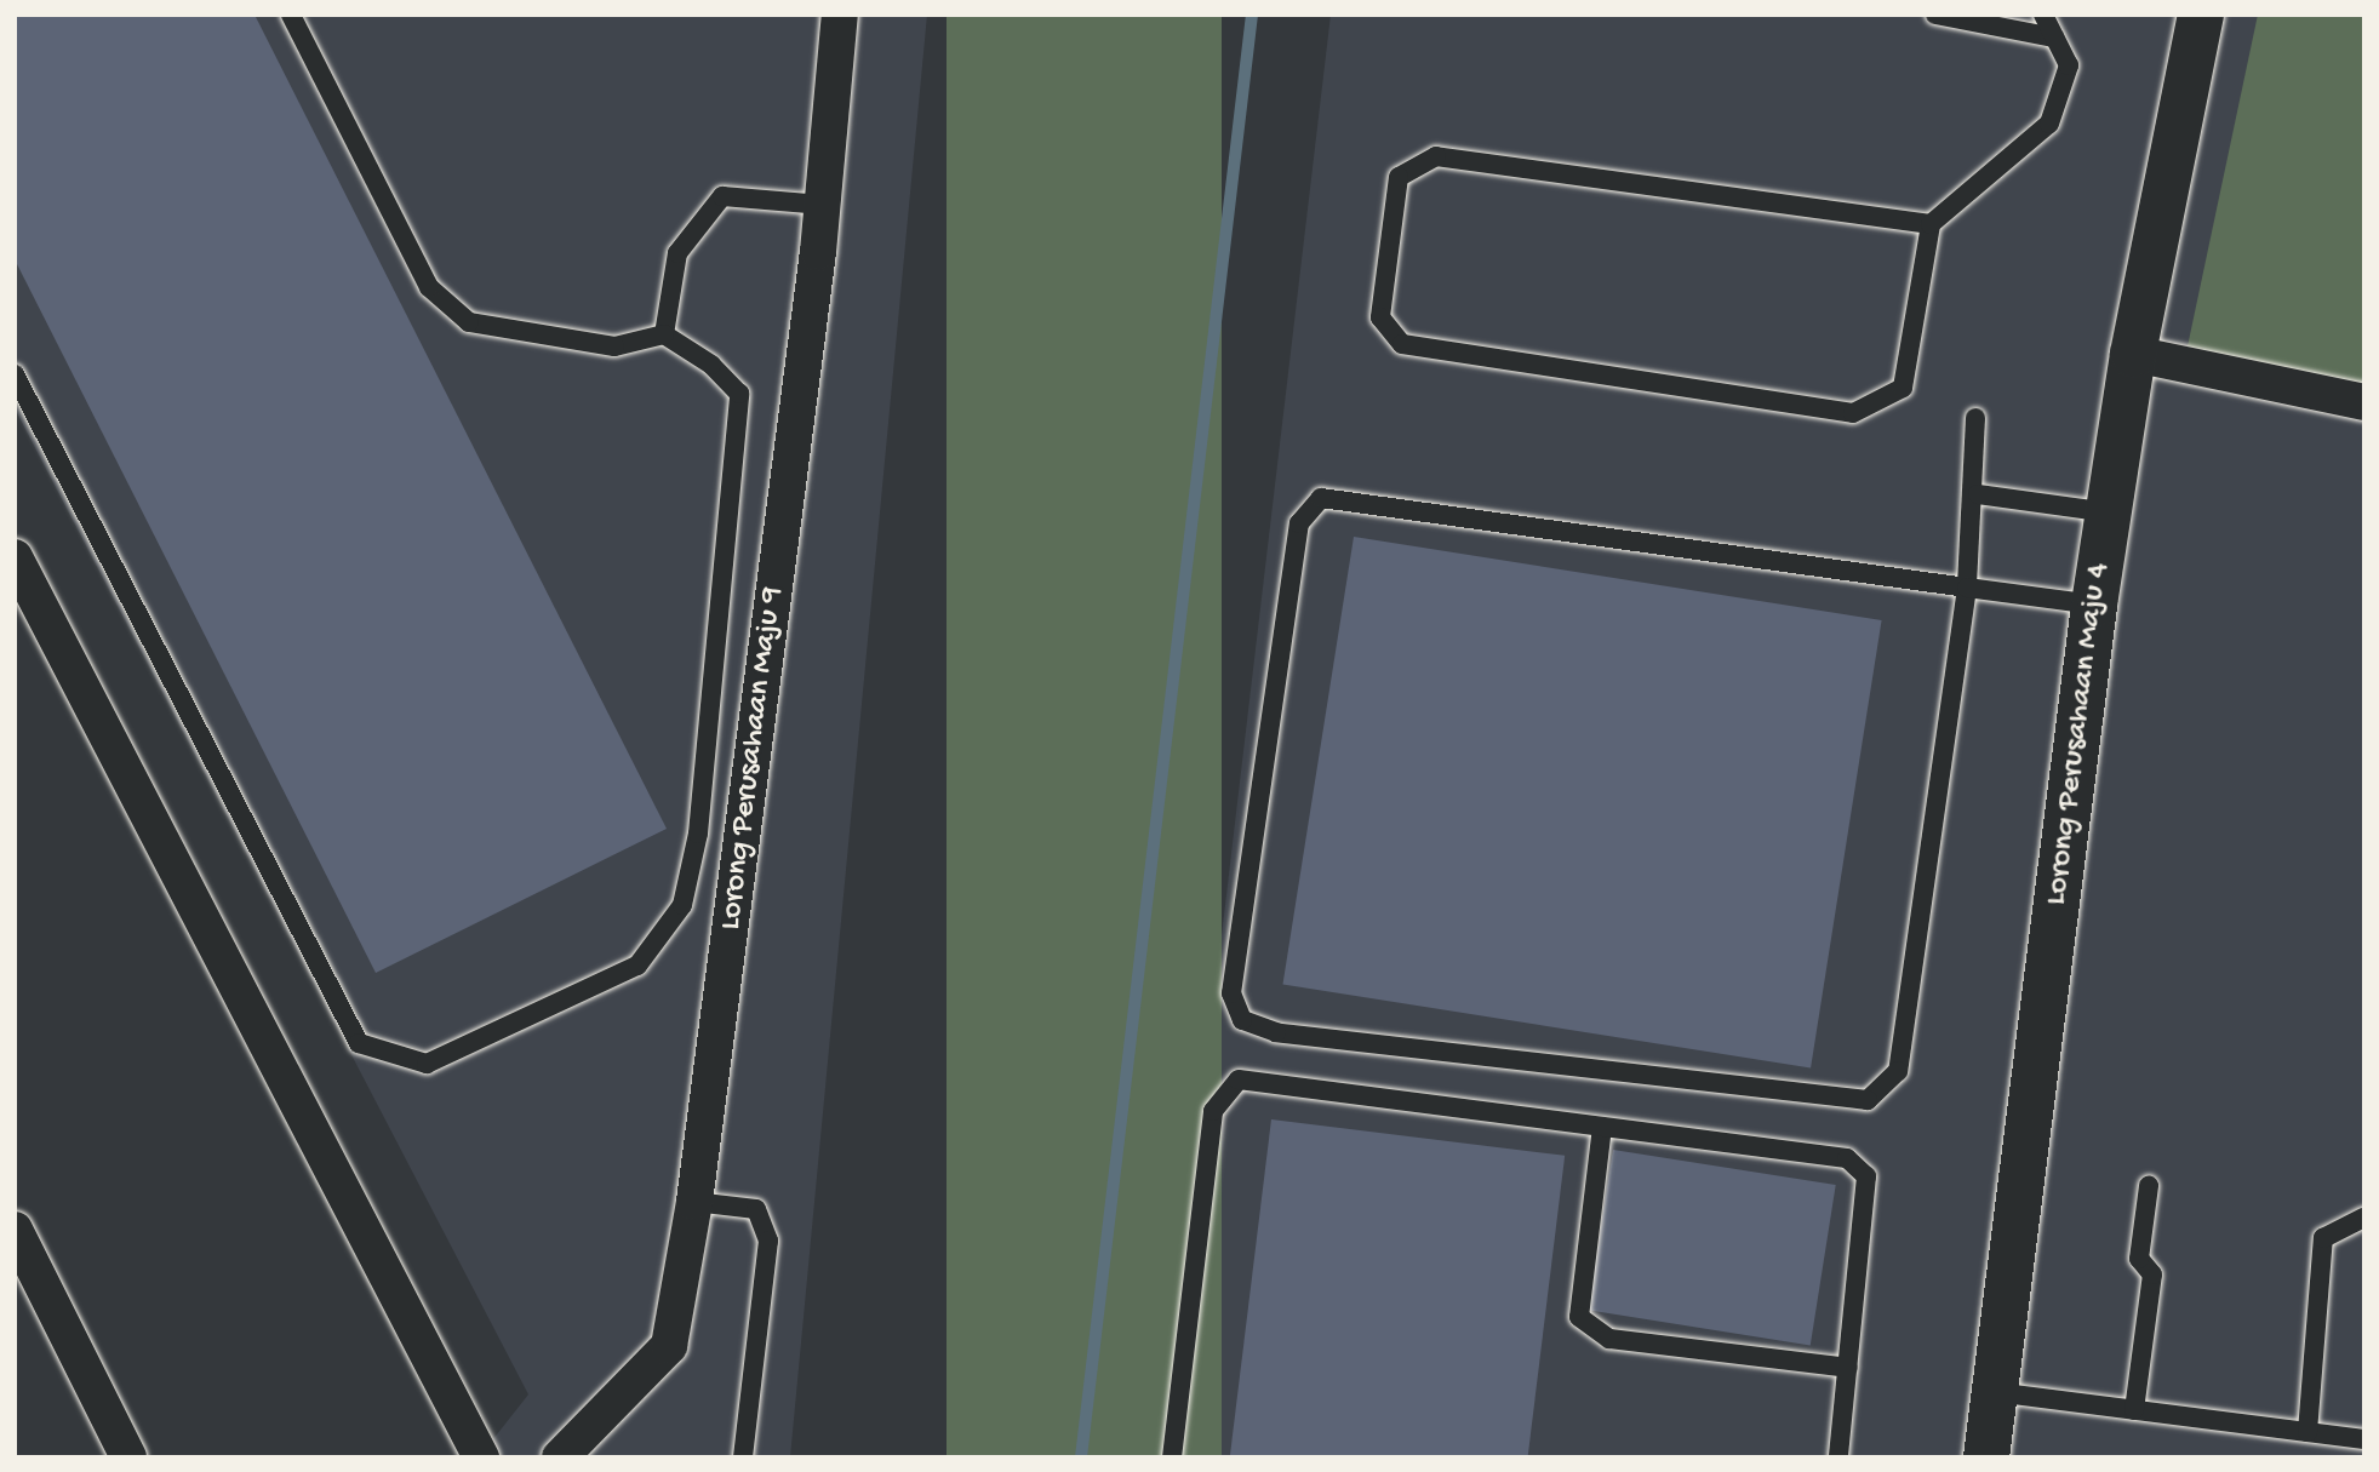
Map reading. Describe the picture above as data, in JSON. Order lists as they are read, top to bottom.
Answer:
{
  "streets": {
    "street": ["Lorong Perusahaan Maju 4", "Lorong Perusahaan Maju 9"]
  }
}
